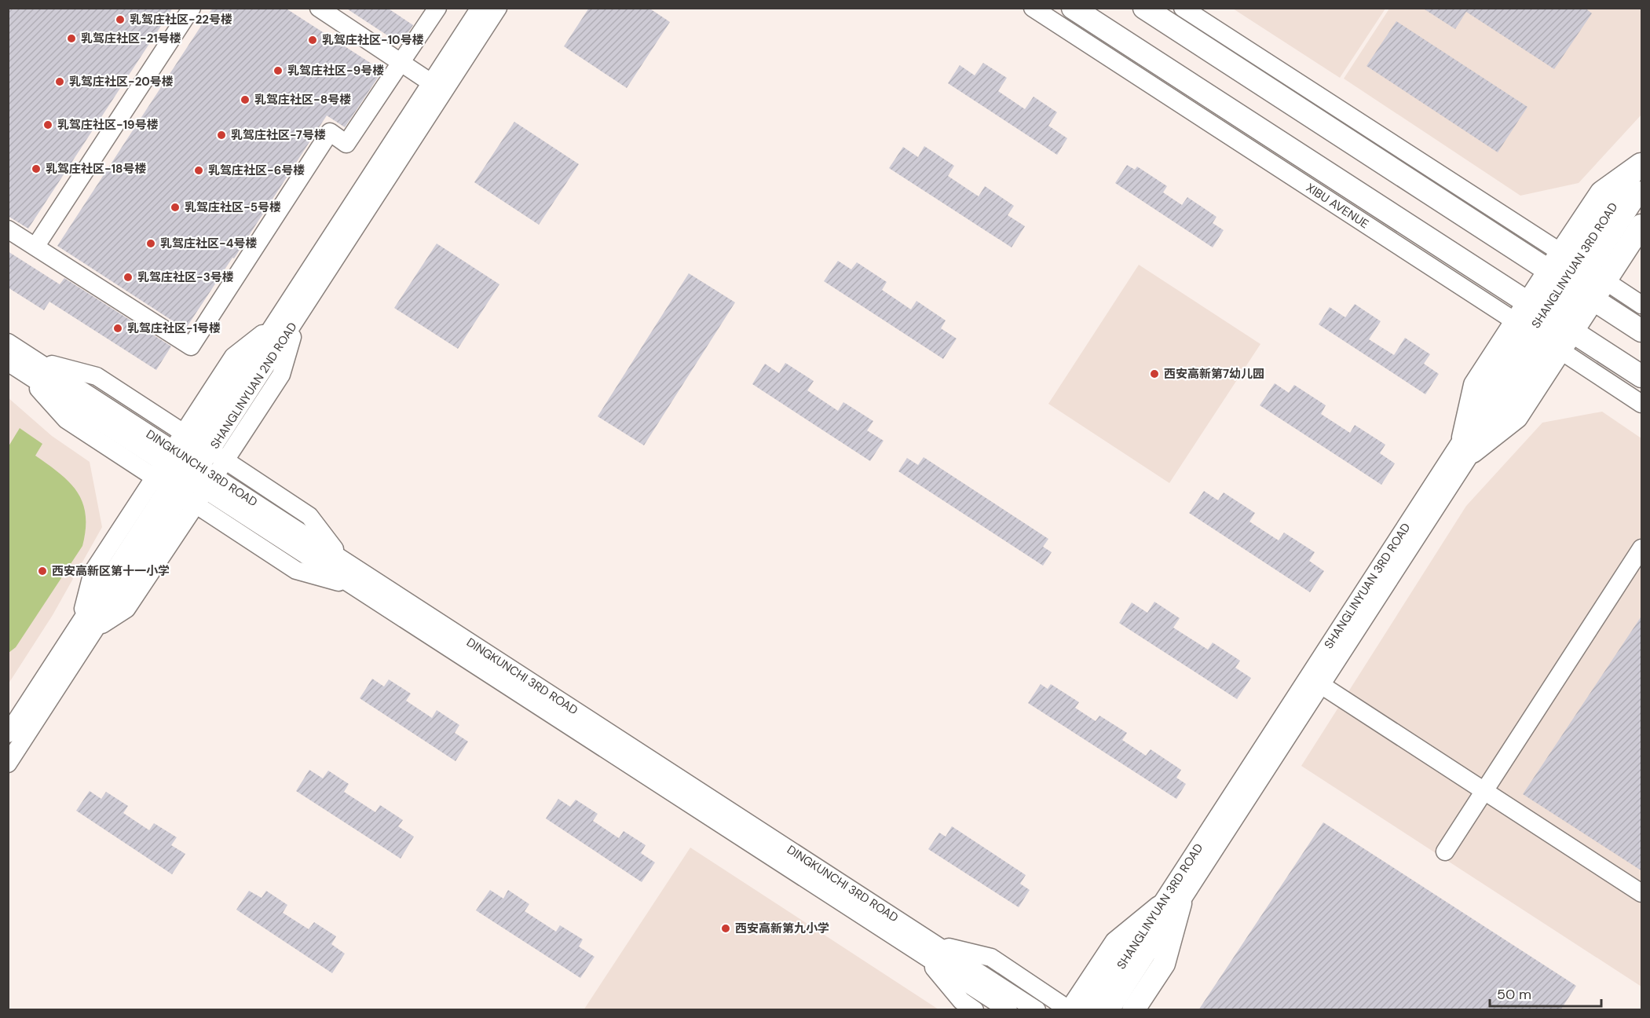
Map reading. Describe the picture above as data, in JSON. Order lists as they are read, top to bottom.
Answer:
{
  "streets": {
    "main road": ["XIBU AVENUE"],
    "street": ["SHANGLINYUAN 3RD ROAD", "SHANGLINYUAN 2ND ROAD", "DINGKUNCHI 3RD ROAD"]
  },
  "crossings": [
    ["SHANGLINYUAN 2ND ROAD", "DINGKUNCHI 3RD ROAD"]
  ],
  "places": [
    "乳驾庄社区-22号楼",
    "乳驾庄社区-21号楼",
    "乳驾庄社区-10号楼",
    "乳驾庄社区-9号楼",
    "乳驾庄社区-20号楼",
    "乳驾庄社区-8号楼",
    "乳驾庄社区-19号楼",
    "乳驾庄社区-7号楼",
    "乳驾庄社区-18号楼",
    "乳驾庄社区-6号楼",
    "乳驾庄社区-5号楼",
    "乳驾庄社区-4号楼",
    "乳驾庄社区-3号楼",
    "乳驾庄社区-1号楼",
    "西安高新第7幼儿园",
    "西安高新区第十一小学",
    "西安高新第九小学"
  ],
  "scale_bar": "50 m"
}
